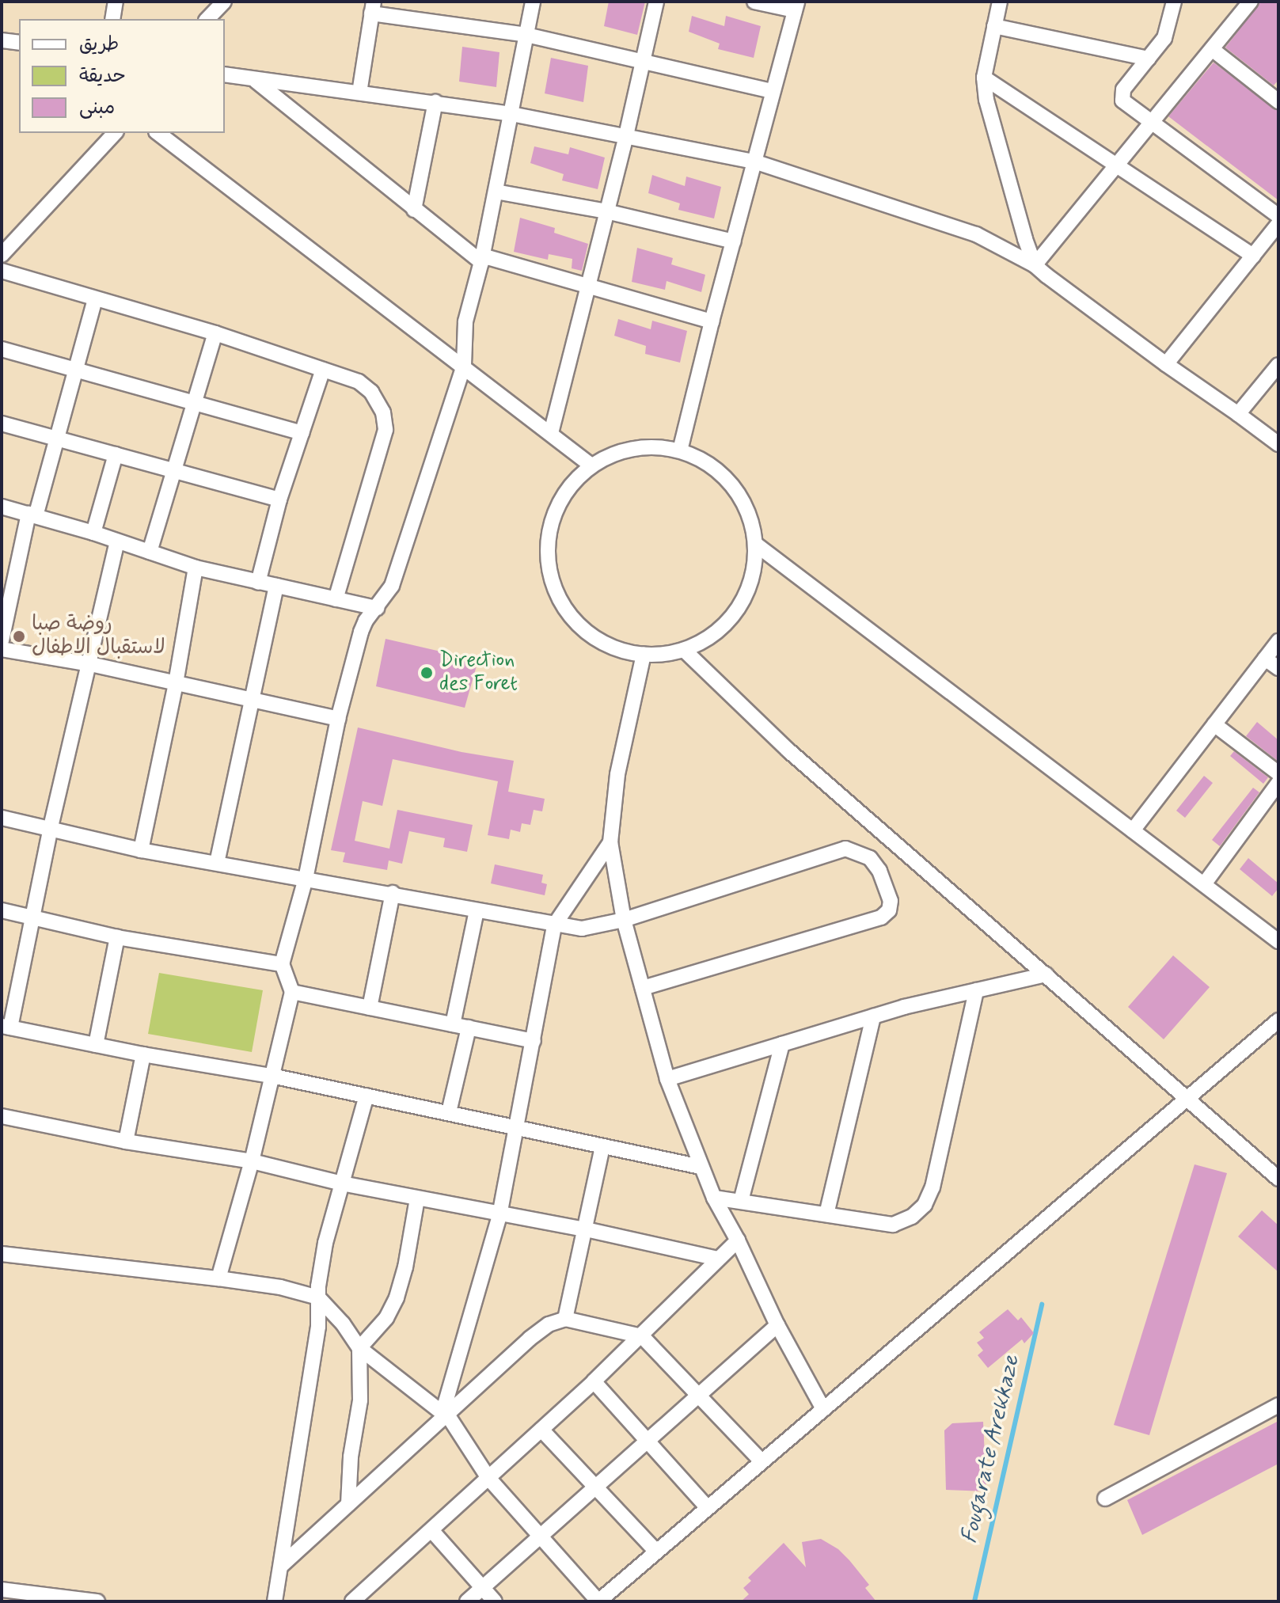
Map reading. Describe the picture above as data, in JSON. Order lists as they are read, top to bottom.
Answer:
{
  "water": ["Fougarate Arekkaze"],
  "places": ["روضة صبا لاستقبال الاطفال", "Direction des Foret"],
  "legend": ["طريق", "حديقة", "مبنى"]
}
